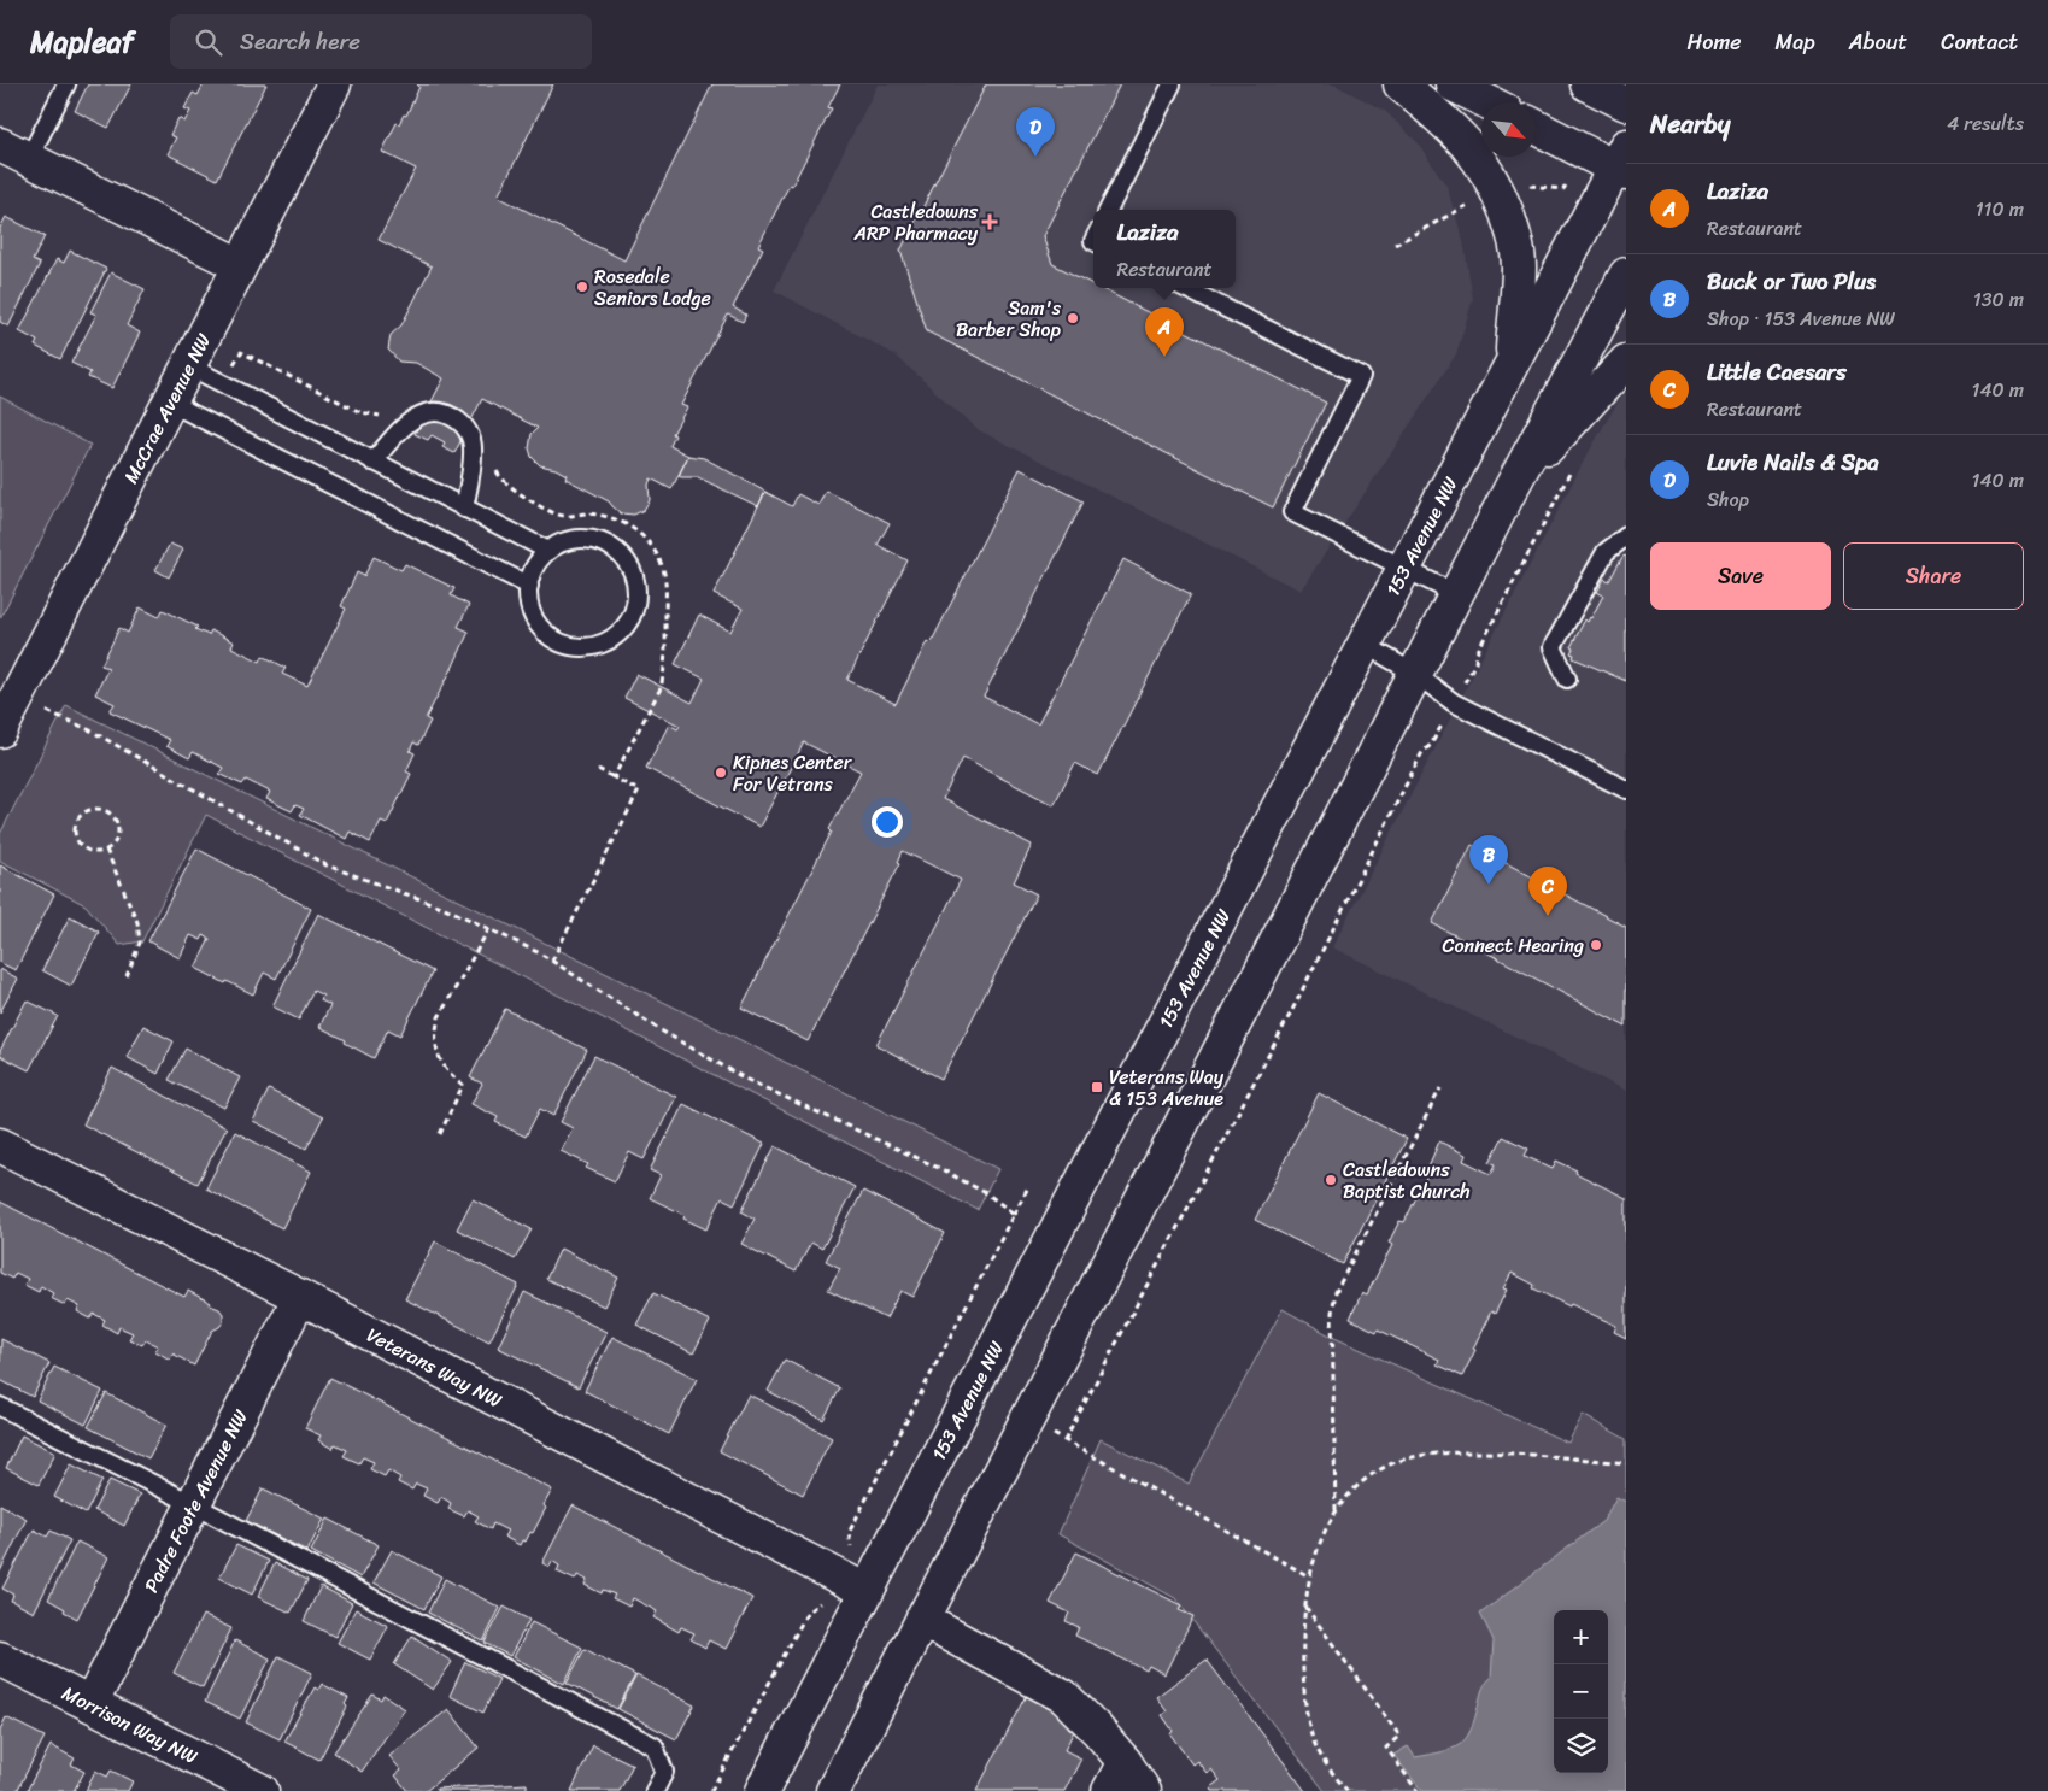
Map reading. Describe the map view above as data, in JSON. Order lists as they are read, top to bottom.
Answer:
{
  "streets": {
    "main road": [
      "McCrae Avenue NW",
      "153 Avenue NW",
      "Veterans Way NW",
      "Padre Foote Avenue NW",
      "Morrison Way NW"
    ]
  },
  "crossings": [
    ["153 Avenue NW", "Veterans Way NW"],
    ["Veterans Way NW", "Padre Foote Avenue NW"],
    ["Padre Foote Avenue NW", "Morrison Way NW"]
  ],
  "places": {
    "health": ["Castledowns ARP Pharmacy"],
    "other": [
      "Rosedale Seniors Lodge",
      "Sam's Barber Shop",
      "Kipnes Center For Vetrans",
      "Connect Hearing",
      "Castledowns Baptist Church"
    ],
    "transit": ["Veterans Way & 153 Avenue"]
  },
  "north": "bottom right",
  "page": {
    "header": "Mapleaf",
    "search": "Search here",
    "nav": [
      "Home",
      "Map",
      "About",
      "Contact"
    ],
    "heading": ["Nearby", "4 results"],
    "pins": [
      "D",
      "A",
      "B",
      "C"
    ],
    "list": [
      {
        "mark": "A",
        "name": "Laziza",
        "note": "Restaurant",
        "value": "110 m"
      },
      {
        "mark": "B",
        "name": "Buck or Two Plus",
        "note": "Shop · 153 Avenue NW",
        "value": "130 m"
      },
      {
        "mark": "C",
        "name": "Little Caesars",
        "note": "Restaurant",
        "value": "140 m"
      },
      {
        "mark": "D",
        "name": "Luvie Nails & Spa",
        "note": "Shop",
        "value": "140 m"
      }
    ],
    "popup": ["Laziza", "Restaurant"],
    "buttons": ["Save", "Share"],
    "map_buttons": ["+", "−"]
  }
}
